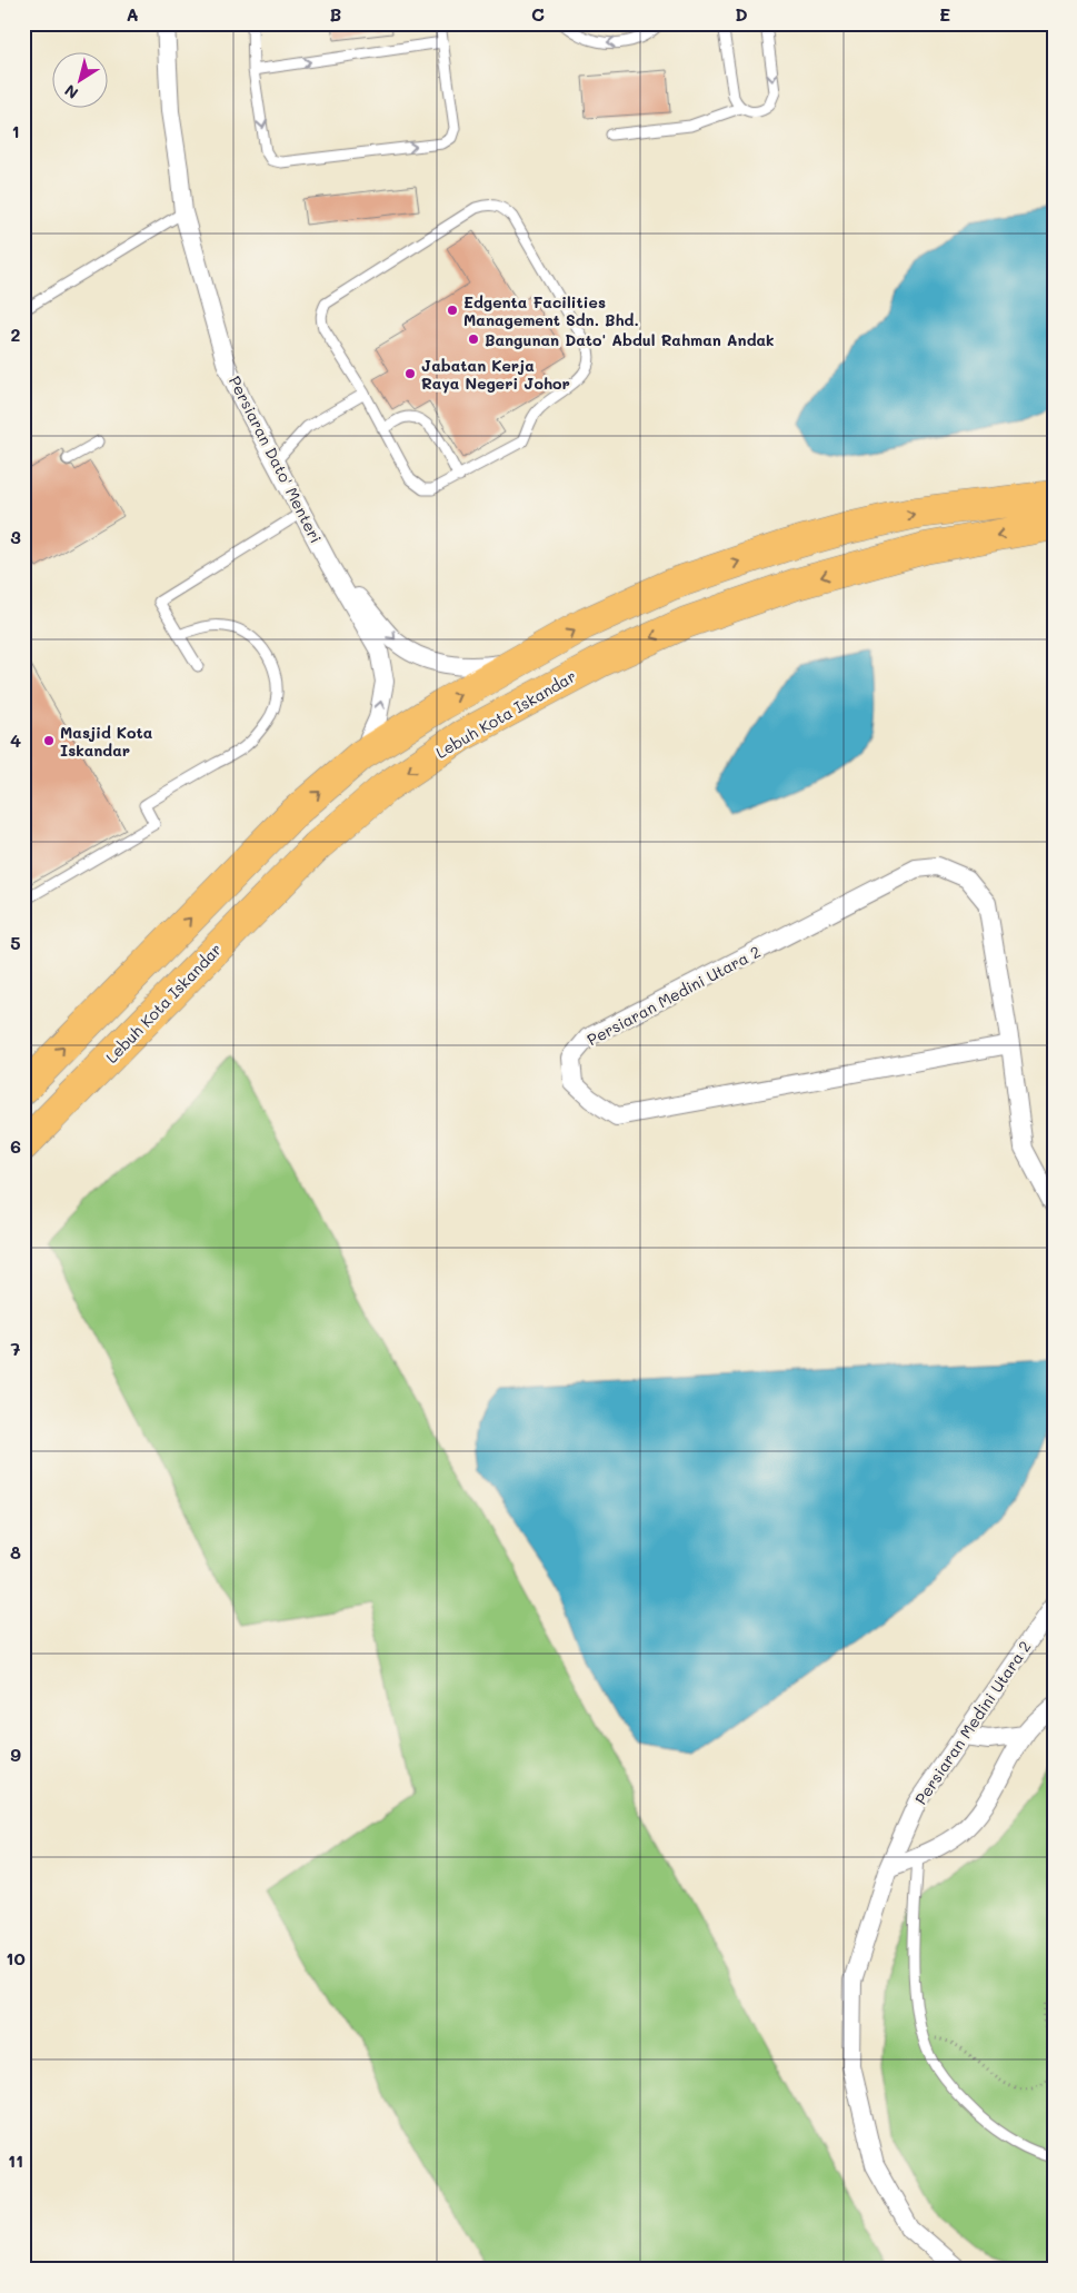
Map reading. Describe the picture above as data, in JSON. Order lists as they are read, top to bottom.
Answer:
{
  "streets": {
    "highway": ["Lebuh Kota Iskandar"],
    "street": ["Persiaran Dato' Menteri", "Persiaran Medini Utara 2"]
  },
  "places": [
    "Edgenta Facilities Management Sdn. Bhd.",
    "Bangunan Dato' Abdul Rahman Andak",
    "Jabatan Kerja Raya Negeri Johor",
    "Masjid Kota Iskandar"
  ],
  "north": "bottom left",
  "grid": {
    "columns": [
      "A",
      "B",
      "C",
      "D",
      "E"
    ],
    "rows": [
      "1",
      "2",
      "3",
      "4",
      "5",
      "6",
      "7",
      "8",
      "9",
      "10",
      "11"
    ]
  }
}
